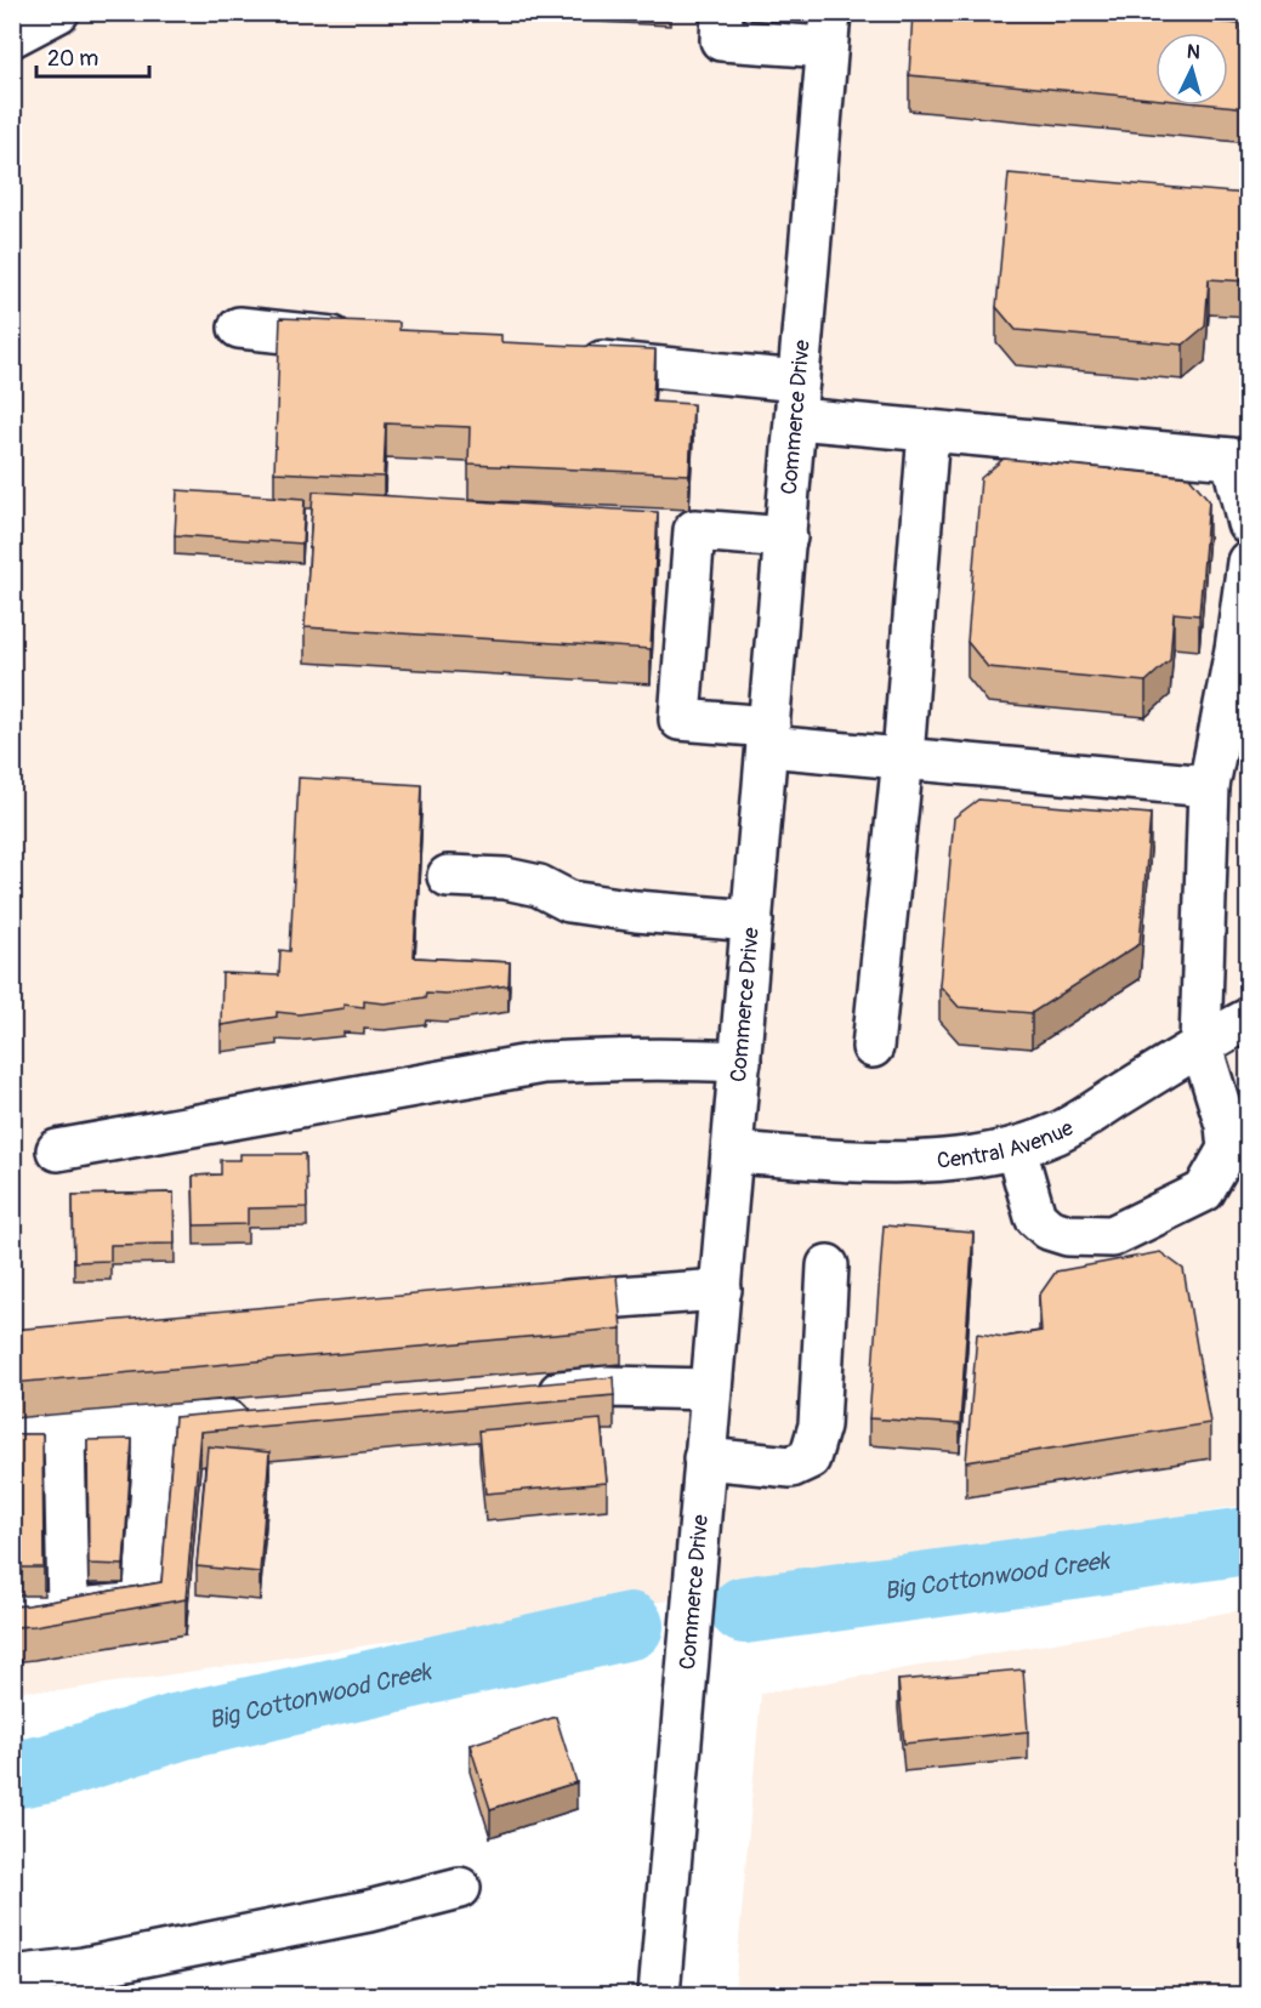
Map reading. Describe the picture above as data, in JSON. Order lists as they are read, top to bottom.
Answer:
{
  "streets": {
    "street": ["Commerce Drive", "Central Avenue"]
  },
  "crossings": [
    ["Commerce Drive", "Central Avenue"]
  ],
  "water": ["Big Cottonwood Creek"],
  "scale_bar": "20 m",
  "north": "top"
}
